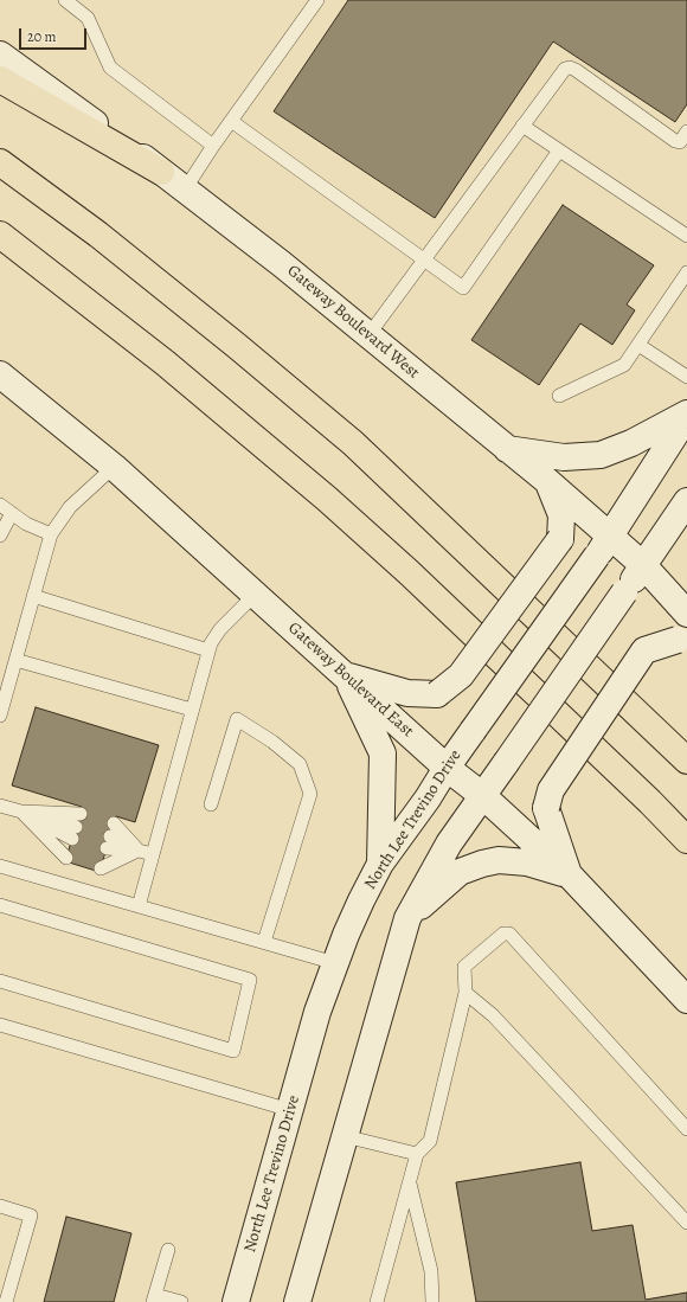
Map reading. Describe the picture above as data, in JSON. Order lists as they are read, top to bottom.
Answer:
{
  "streets": {
    "main road": ["Gateway Boulevard West", "Gateway Boulevard East", "North Lee Trevino Drive"]
  },
  "crossings": [
    ["Gateway Boulevard West", "North Lee Trevino Drive"],
    ["Gateway Boulevard East", "North Lee Trevino Drive"]
  ],
  "scale_bar": "20 m"
}
